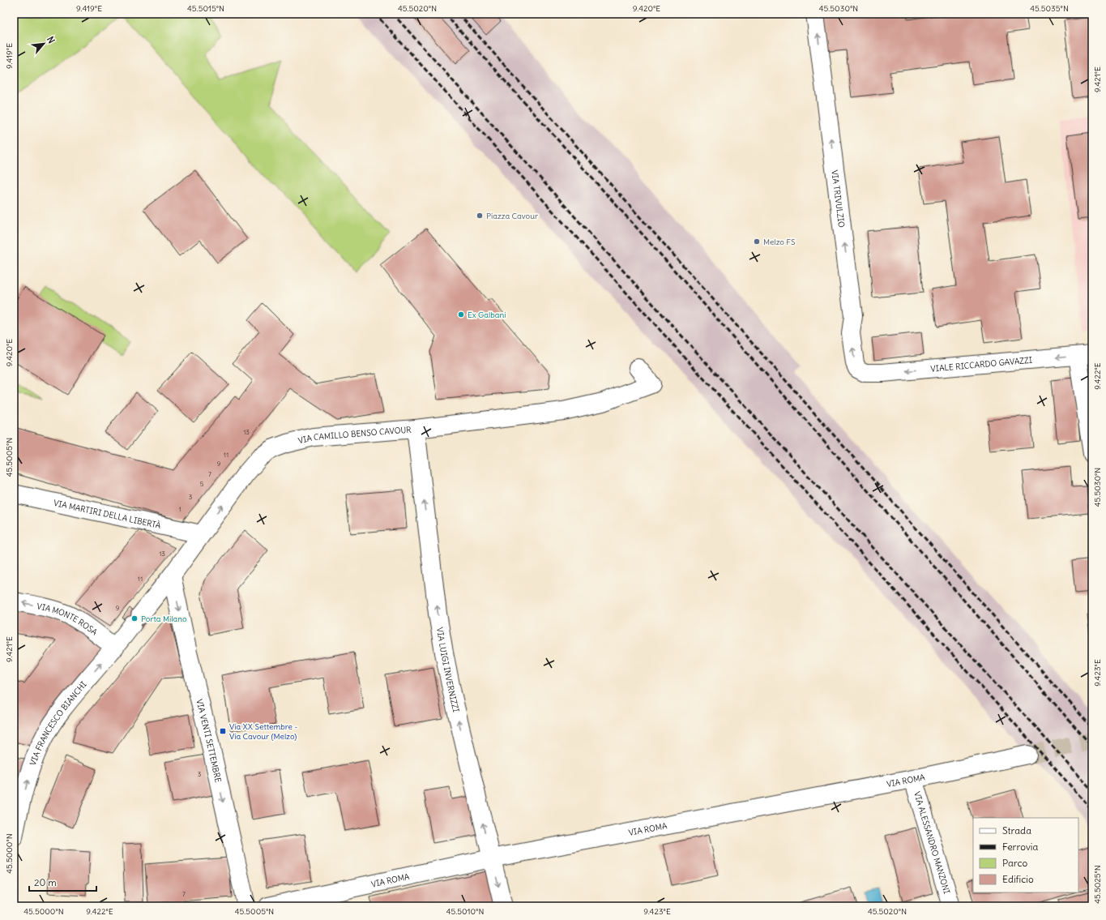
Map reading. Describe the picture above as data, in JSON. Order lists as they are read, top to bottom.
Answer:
{
  "streets": {
    "street": [
      "VIA TRIVULZIO",
      "VIALE RICCARDO GAVAZZI",
      "VIA CAMILLO BENSO CAVOUR",
      "VIA MARTIRI DELLA LIBERTÀ",
      "VIA MONTE ROSA",
      "VIA LUIGI INVERNIZZI",
      "VIA FRANCESCO BIANCHI",
      "VIA VENTI SETTEMBRE",
      "VIA ROMA",
      "VIA ALESSANDRO MANZONI"
    ]
  },
  "crossings": [
    ["VIA TRIVULZIO", "VIALE RICCARDO GAVAZZI"],
    ["VIA CAMILLO BENSO CAVOUR", "VIA MARTIRI DELLA LIBERTÀ"],
    ["VIA CAMILLO BENSO CAVOUR", "VIA LUIGI INVERNIZZI"],
    ["VIA CAMILLO BENSO CAVOUR", "VIA FRANCESCO BIANCHI"],
    ["VIA CAMILLO BENSO CAVOUR", "VIA VENTI SETTEMBRE"],
    ["VIA MONTE ROSA", "VIA FRANCESCO BIANCHI"],
    ["VIA LUIGI INVERNIZZI", "VIA ROMA"],
    ["VIA FRANCESCO BIANCHI", "VIA VENTI SETTEMBRE"],
    ["VIA ROMA", "VIA ALESSANDRO MANZONI"]
  ],
  "one_way": [
    "VIA TRIVULZIO",
    "VIALE RICCARDO GAVAZZI",
    "VIA CAMILLO BENSO CAVOUR",
    "VIA MONTE ROSA",
    "VIA FRANCESCO BIANCHI",
    "VIA VENTI SETTEMBRE"
  ],
  "places": {
    "other": [
      "Piazza Cavour",
      "Melzo FS",
      "Ex Galbani",
      "Porta Milano"
    ],
    "transit": ["Via XX Settembre - Via Cavour (Melzo)"]
  },
  "house_numbers": [
    "13",
    "11",
    "9",
    "7",
    "5",
    "3",
    "1",
    "13",
    "11",
    "9",
    "3",
    "7"
  ],
  "legend": [
    "Strada",
    "Ferrovia",
    "Parco",
    "Edificio"
  ],
  "scale_bar": "20 m",
  "north": "top right",
  "coordinates": [
    "9.419°E",
    "45.5015°N",
    "45.5020°N",
    "9.420°E",
    "45.5030°N",
    "45.5035°N",
    "9.421°E",
    "9.422°E",
    "45.5005°N",
    "9.423°E",
    "45.5000°N",
    "45.5025°N",
    "45.5010°N"
  ]
}
